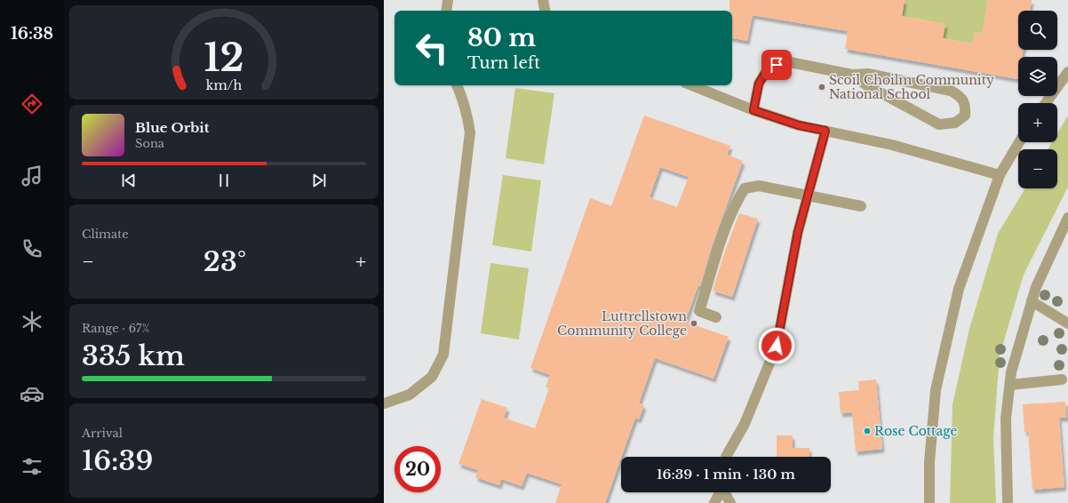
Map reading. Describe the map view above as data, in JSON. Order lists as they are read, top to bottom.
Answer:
{
  "places": ["Scoil Choilm Community National School", "Luttrellstown Community College", "Rose Cottage"],
  "page": {
    "tabs": "16:38",
    "map_buttons": ["+", "−"],
    "turn": ["80 m", "Turn left"],
    "song": ["Blue Orbit", "Sona"],
    "tile": [
      "Climate",
      ["Range · 67%", "335 km"],
      ["Arrival", "16:39"]
    ],
    "heat": ["−", "23°", "+"],
    "limit": "20",
    "trip": "16:39 · 1 min · 130 m",
    "gauge": ["12", "km/h"]
  }
}
